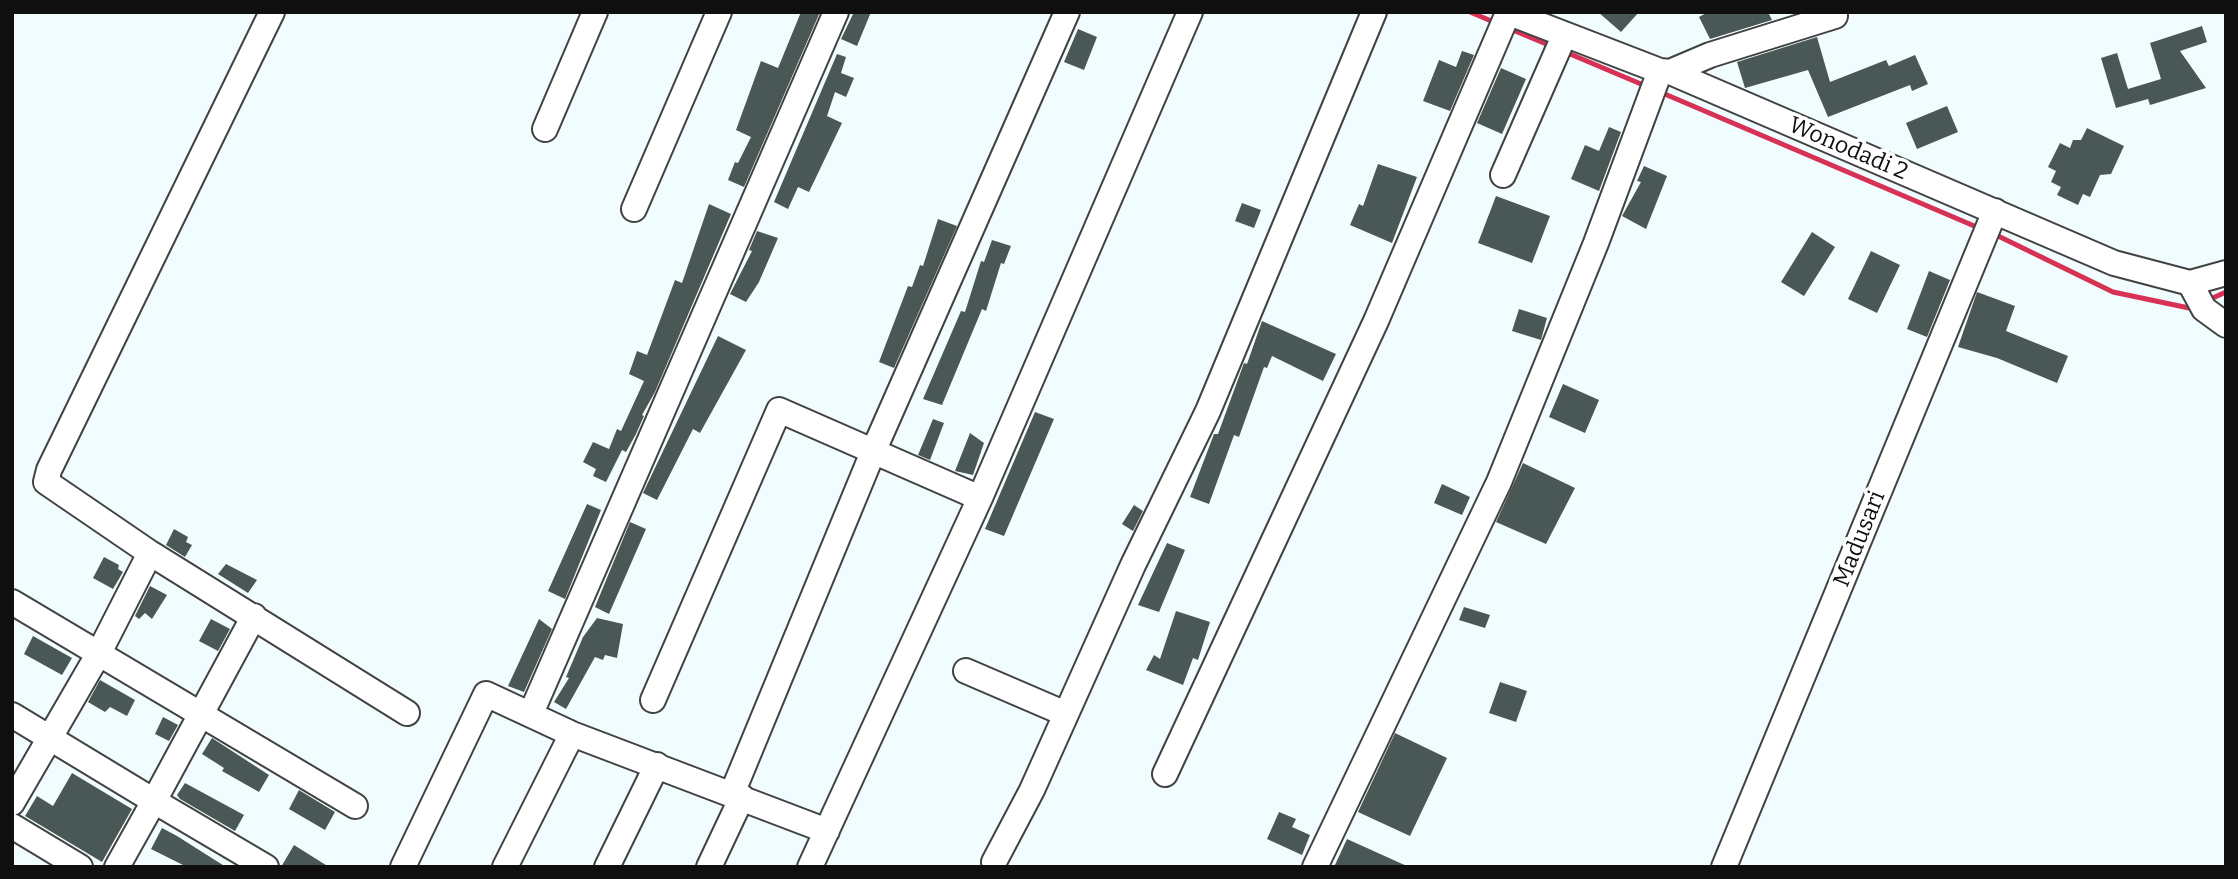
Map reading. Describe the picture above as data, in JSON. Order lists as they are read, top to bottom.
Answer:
{
  "streets": {
    "street": ["Wonodadi 2", "Madusari"]
  },
  "crossings": [
    ["Wonodadi 2", "Madusari"]
  ]
}
